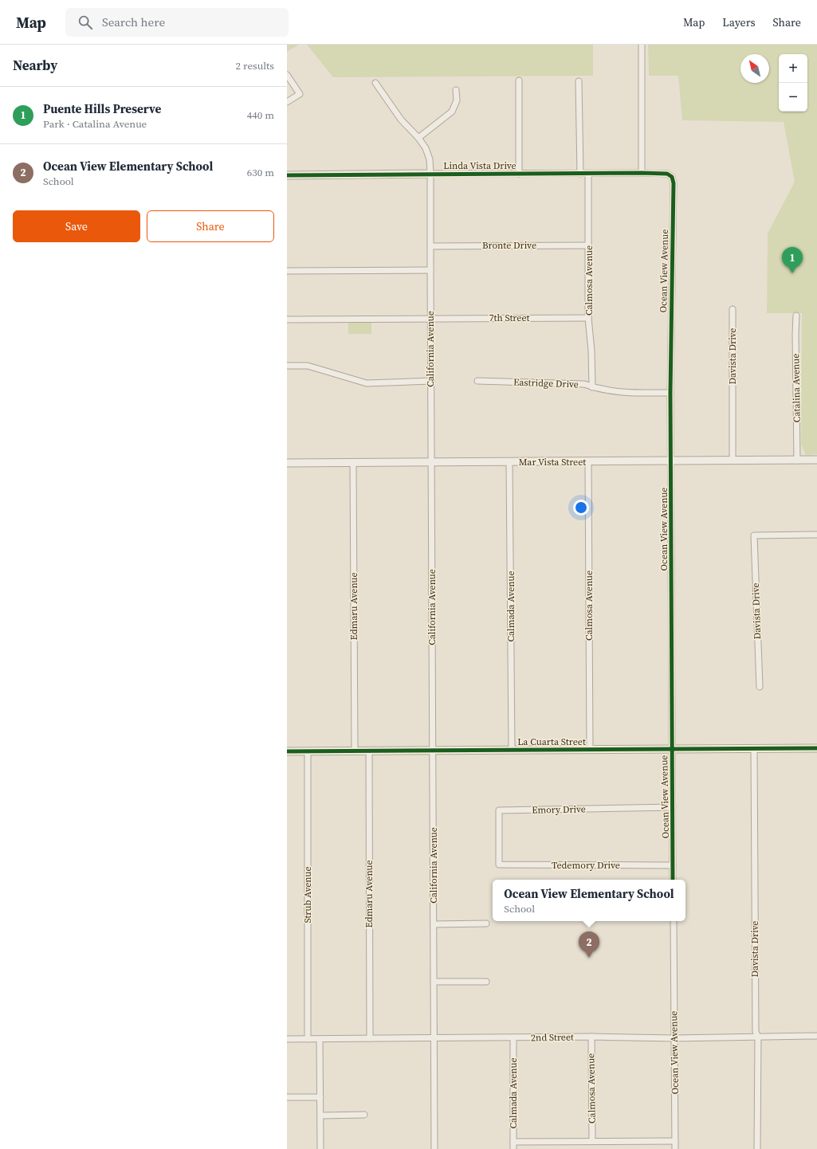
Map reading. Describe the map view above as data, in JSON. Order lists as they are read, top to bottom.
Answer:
{
  "streets": {
    "street": [
      "Linda Vista Drive",
      "Bronte Drive",
      "Ocean View Avenue",
      "Calmosa Avenue",
      "7th Street",
      "California Avenue",
      "Davista Drive",
      "Eastridge Drive",
      "Catalina Avenue",
      "Mar Vista Street",
      "Edmaru Avenue",
      "Calmada Avenue",
      "La Cuarta Street",
      "Emory Drive",
      "Tedemory Drive",
      "Strub Avenue",
      "2nd Street"
    ]
  },
  "crossings": [
    ["Linda Vista Drive", "Ocean View Avenue"],
    ["Linda Vista Drive", "Calmosa Avenue"],
    ["Linda Vista Drive", "California Avenue"],
    ["Bronte Drive", "Calmosa Avenue"],
    ["Bronte Drive", "California Avenue"],
    ["Ocean View Avenue", "Eastridge Drive"],
    ["Ocean View Avenue", "Mar Vista Street"],
    ["Ocean View Avenue", "La Cuarta Street"],
    ["Ocean View Avenue", "Emory Drive"],
    ["Ocean View Avenue", "Tedemory Drive"],
    ["Ocean View Avenue", "2nd Street"],
    ["Calmosa Avenue", "7th Street"],
    ["Calmosa Avenue", "Eastridge Drive"],
    ["Calmosa Avenue", "Mar Vista Street"],
    ["Calmosa Avenue", "La Cuarta Street"],
    ["Calmosa Avenue", "2nd Street"],
    ["7th Street", "California Avenue"],
    ["California Avenue", "Mar Vista Street"],
    ["California Avenue", "La Cuarta Street"],
    ["California Avenue", "2nd Street"],
    ["Davista Drive", "Mar Vista Street"],
    ["Davista Drive", "La Cuarta Street"],
    ["Davista Drive", "2nd Street"],
    ["Catalina Avenue", "Mar Vista Street"],
    ["Mar Vista Street", "Edmaru Avenue"],
    ["Mar Vista Street", "Calmada Avenue"],
    ["Edmaru Avenue", "La Cuarta Street"],
    ["Edmaru Avenue", "2nd Street"],
    ["Calmada Avenue", "La Cuarta Street"],
    ["Calmada Avenue", "2nd Street"],
    ["La Cuarta Street", "Strub Avenue"],
    ["Emory Drive", "Tedemory Drive"],
    ["Strub Avenue", "2nd Street"]
  ],
  "north": "top left",
  "page": {
    "header": "Map",
    "search": "Search here",
    "nav": ["Map", "Layers", "Share"],
    "heading": ["Nearby", "2 results"],
    "map_buttons": ["+", "−"],
    "list": [
      {
        "mark": "1",
        "name": "Puente Hills Preserve",
        "note": "Park · Catalina Avenue",
        "value": "440 m"
      },
      {
        "mark": "2",
        "name": "Ocean View Elementary School",
        "note": "School",
        "value": "630 m"
      }
    ],
    "buttons": ["Save", "Share"],
    "pins": ["1", "2"],
    "popup": ["Ocean View Elementary School", "School"]
  }
}
